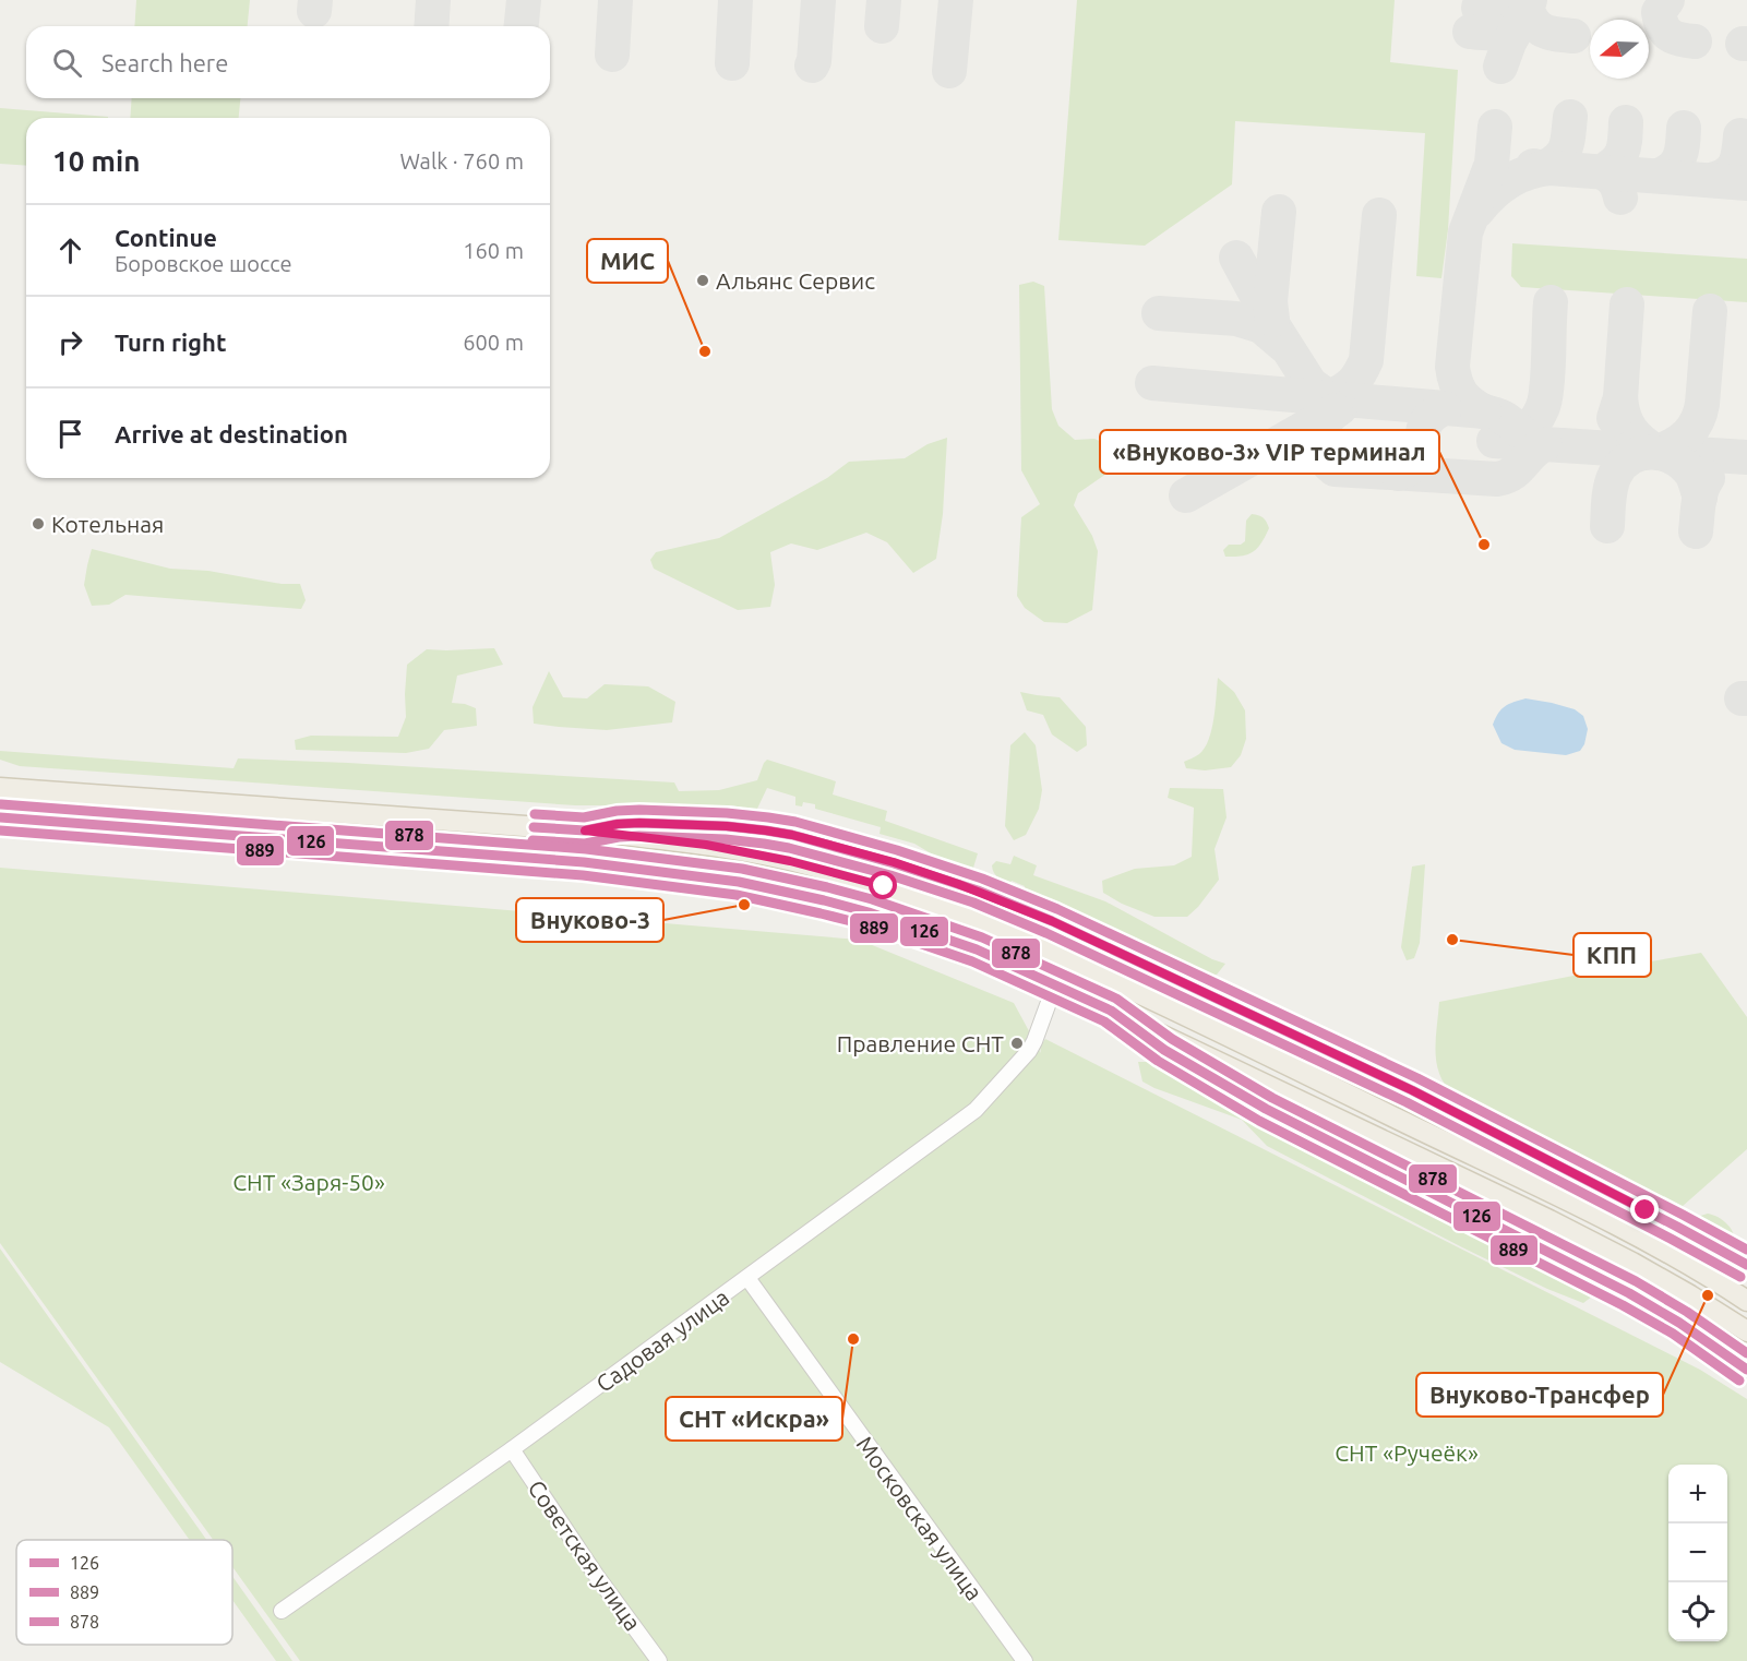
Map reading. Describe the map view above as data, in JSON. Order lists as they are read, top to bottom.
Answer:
{
  "streets": {
    "street": ["Садовая улица", "Московская улица", "Советская улица"]
  },
  "crossings": [
    ["Садовая улица", "Московская улица"],
    ["Садовая улица", "Советская улица"]
  ],
  "parks": ["СНТ «Заря-50»", "СНТ «Ручеёк»"],
  "places": [
    "Альянс Сервис",
    "МИС",
    "Котельная",
    "«Внуково-3» VIP терминал",
    "Внуково-3",
    "КПП",
    "Правление СНТ",
    "Внуково-Трансфер",
    "СНТ «Искра»"
  ],
  "lines": ["transit line 878", "transit line 126", "transit line 889"],
  "legend": ["126", "889", "878"],
  "north": "left",
  "page": {
    "search": "Search here",
    "heading": ["10 min", "Walk · 760 m"],
    "list": [
      ["Continue", "Боровское шоссе", "160 m"],
      ["Turn right", "600 m"],
      "Arrive at destination"
    ],
    "map_buttons": ["+", "−"]
  }
}
